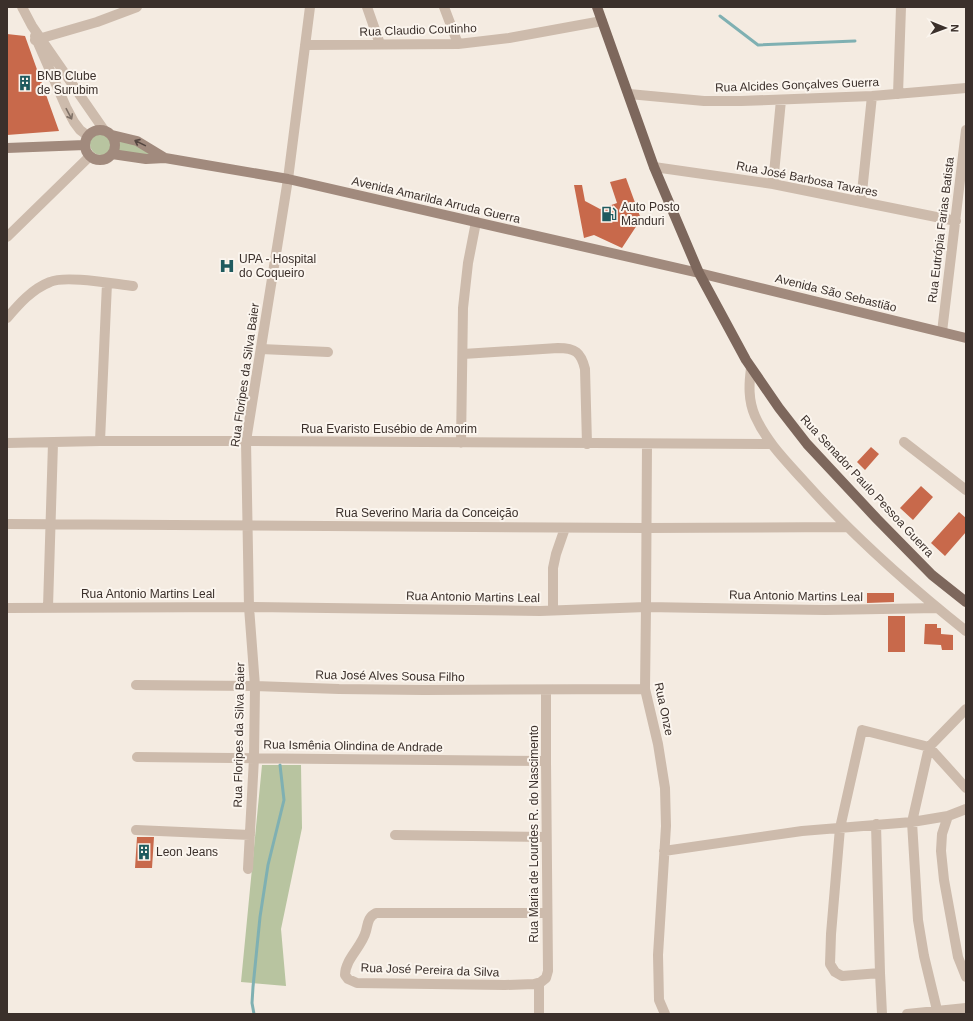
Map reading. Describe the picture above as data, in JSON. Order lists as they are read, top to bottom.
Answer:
{
  "streets": {
    "main road": ["Avenida Amarilda Arruda Guerra", "Avenida São Sebastião", "Rua Senador Paulo Pessoa Guerra"],
    "street": [
      "Rua Claudio Coutinho",
      "Rua Alcides Gonçalves Guerra",
      "Rua José Barbosa Tavares",
      "Rua Eutrópia Farias Batista",
      "Rua Floripes da Silva Baier",
      "Rua Evaristo Eusébio de Amorim",
      "Rua Severino Maria da Conceição",
      "Rua Antonio Martins Leal",
      "Rua José Alves Sousa Filho",
      "Rua Onze",
      "Rua Ismênia Olindina de Andrade",
      "Rua Maria de Lourdes R. do Nascimento",
      "Rua José Pereira da Silva"
    ]
  },
  "crossings": [
    ["Rua Claudio Coutinho", "Rua Floripes da Silva Baier"],
    ["Rua Claudio Coutinho", "Rua Senador Paulo Pessoa Guerra"],
    ["Rua Alcides Gonçalves Guerra", "Rua Senador Paulo Pessoa Guerra"],
    ["Rua José Barbosa Tavares", "Rua Eutrópia Farias Batista"],
    ["Rua José Barbosa Tavares", "Rua Senador Paulo Pessoa Guerra"],
    ["Avenida Amarilda Arruda Guerra", "Avenida São Sebastião"],
    ["Avenida Amarilda Arruda Guerra", "Rua Floripes da Silva Baier"],
    ["Avenida Amarilda Arruda Guerra", "Rua Senador Paulo Pessoa Guerra"],
    ["Rua Eutrópia Farias Batista", "Avenida São Sebastião"],
    ["Avenida São Sebastião", "Rua Senador Paulo Pessoa Guerra"],
    ["Rua Floripes da Silva Baier", "Rua Evaristo Eusébio de Amorim"],
    ["Rua Floripes da Silva Baier", "Rua Severino Maria da Conceição"],
    ["Rua Floripes da Silva Baier", "Rua Antonio Martins Leal"],
    ["Rua Floripes da Silva Baier", "Rua José Alves Sousa Filho"],
    ["Rua Floripes da Silva Baier", "Rua Ismênia Olindina de Andrade"],
    ["Rua Evaristo Eusébio de Amorim", "Rua Onze"],
    ["Rua Severino Maria da Conceição", "Rua Onze"],
    ["Rua Antonio Martins Leal", "Rua Onze"],
    ["Rua José Alves Sousa Filho", "Rua Onze"],
    ["Rua José Alves Sousa Filho", "Rua Maria de Lourdes R. do Nascimento"],
    ["Rua Ismênia Olindina de Andrade", "Rua Maria de Lourdes R. do Nascimento"],
    ["Rua Maria de Lourdes R. do Nascimento", "Rua José Pereira da Silva"]
  ],
  "places": {
    "building": ["BNB Clube de Surubim", "Leon Jeans"],
    "fuel station": ["Auto Posto Manduri"],
    "hospital": ["UPA - Hospital do Coqueiro"]
  },
  "north": "right"
}
